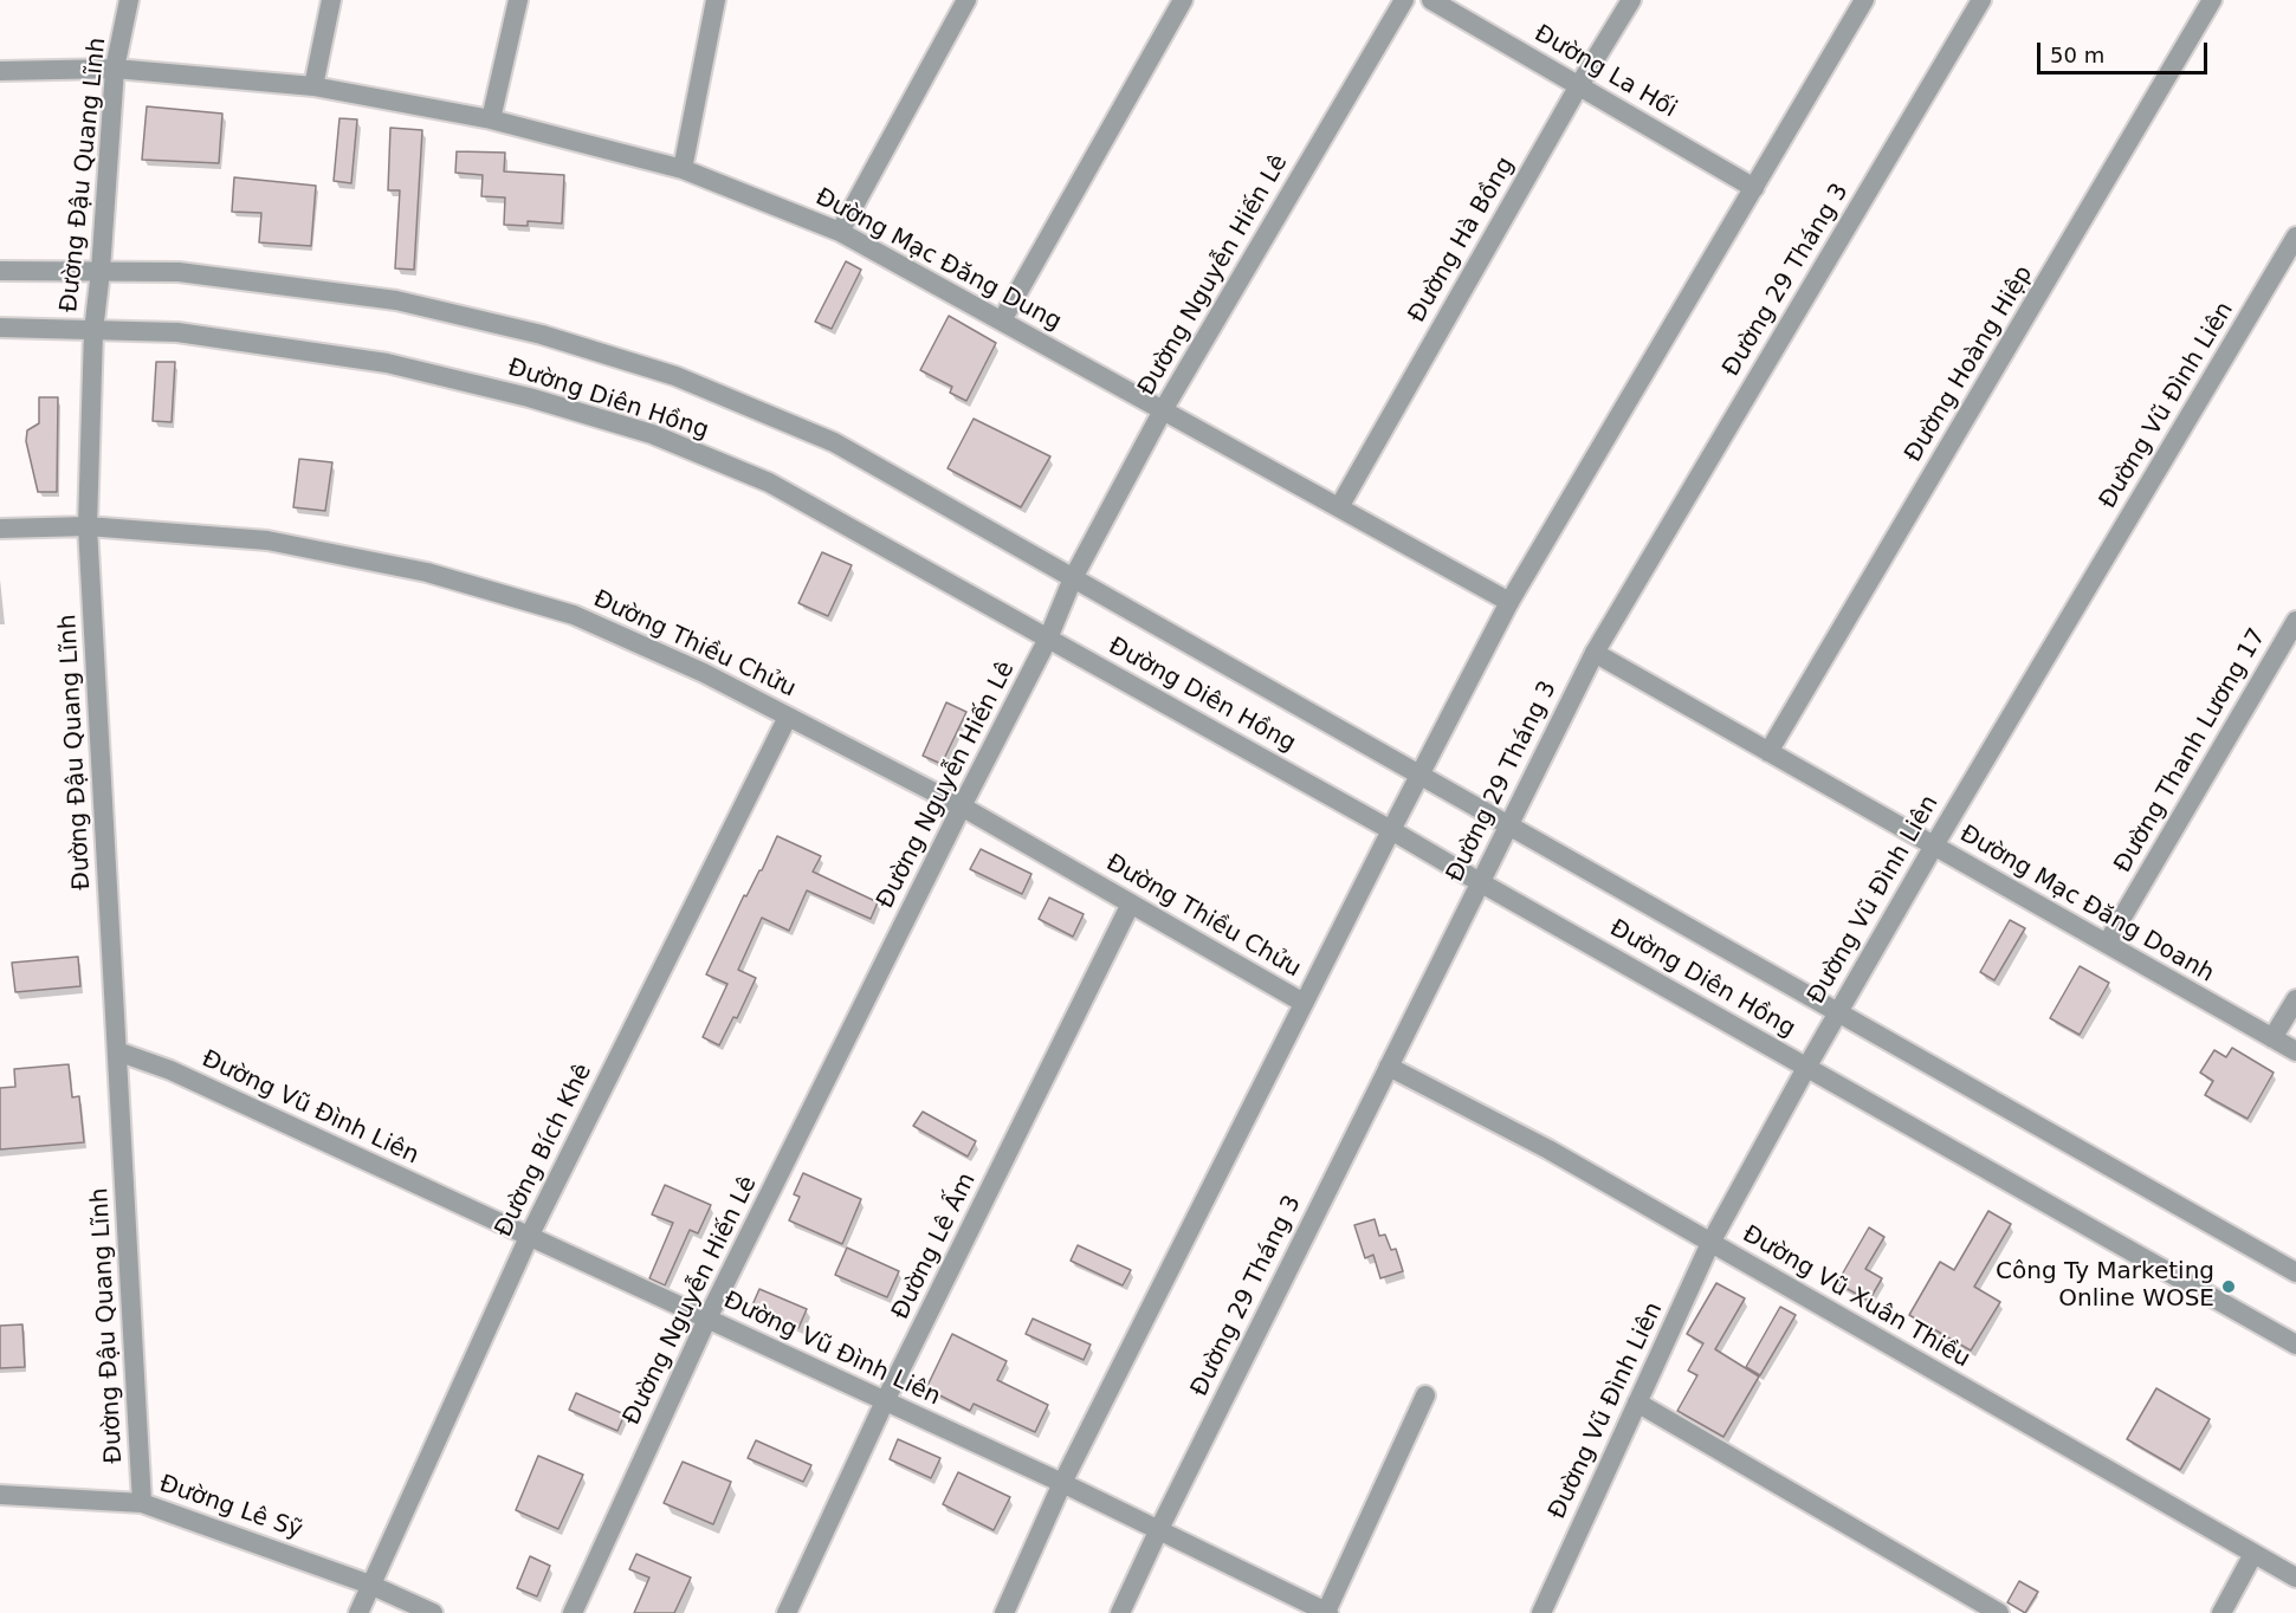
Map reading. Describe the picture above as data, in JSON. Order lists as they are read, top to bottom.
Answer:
{
  "streets": {
    "street": [
      "Đường La Hối",
      "Đường Đậu Quang Lĩnh",
      "Đường Hà Bồng",
      "Đường Mạc Đăng Dung",
      "Đường Nguyễn Hiến Lê",
      "Đường 29 Tháng 3",
      "Đường Hoàng Hiệp",
      "Đường Diên Hồng",
      "Đường Vũ Đình Liên",
      "Đường Thiều Chửu",
      "Đường Thanh Lương 17",
      "Đường Mạc Đăng Doanh",
      "Đường Bích Khê",
      "Đường Lê Ấm",
      "Đường Vũ Xuân Thiều",
      "Đường Lê Sỹ"
    ]
  },
  "crossings": [
    ["Đường La Hối", "Đường Hà Bồng"],
    ["Đường Đậu Quang Lĩnh", "Đường Mạc Đăng Dung"],
    ["Đường Đậu Quang Lĩnh", "Đường Diên Hồng"],
    ["Đường Đậu Quang Lĩnh", "Đường Vũ Đình Liên"],
    ["Đường Đậu Quang Lĩnh", "Đường Thiều Chửu"],
    ["Đường Đậu Quang Lĩnh", "Đường Lê Sỹ"],
    ["Đường Hà Bồng", "Đường Mạc Đăng Dung"],
    ["Đường Mạc Đăng Dung", "Đường Nguyễn Hiến Lê"],
    ["Đường Nguyễn Hiến Lê", "Đường Diên Hồng"],
    ["Đường Nguyễn Hiến Lê", "Đường Vũ Đình Liên"],
    ["Đường Nguyễn Hiến Lê", "Đường Thiều Chửu"],
    ["Đường 29 Tháng 3", "Đường Diên Hồng"],
    ["Đường 29 Tháng 3", "Đường Vũ Đình Liên"],
    ["Đường 29 Tháng 3", "Đường Mạc Đăng Doanh"],
    ["Đường 29 Tháng 3", "Đường Vũ Xuân Thiều"],
    ["Đường Hoàng Hiệp", "Đường Mạc Đăng Doanh"],
    ["Đường Diên Hồng", "Đường Vũ Đình Liên"],
    ["Đường Vũ Đình Liên", "Đường Mạc Đăng Doanh"],
    ["Đường Vũ Đình Liên", "Đường Bích Khê"],
    ["Đường Vũ Đình Liên", "Đường Lê Ấm"],
    ["Đường Vũ Đình Liên", "Đường Vũ Xuân Thiều"],
    ["Đường Thiều Chửu", "Đường Bích Khê"],
    ["Đường Thiều Chửu", "Đường Lê Ấm"],
    ["Đường Thanh Lương 17", "Đường Mạc Đăng Doanh"],
    ["Đường Bích Khê", "Đường Lê Sỹ"]
  ],
  "places": ["Công Ty Marketing Online WOSE"],
  "scale_bar": "50 m"
}
